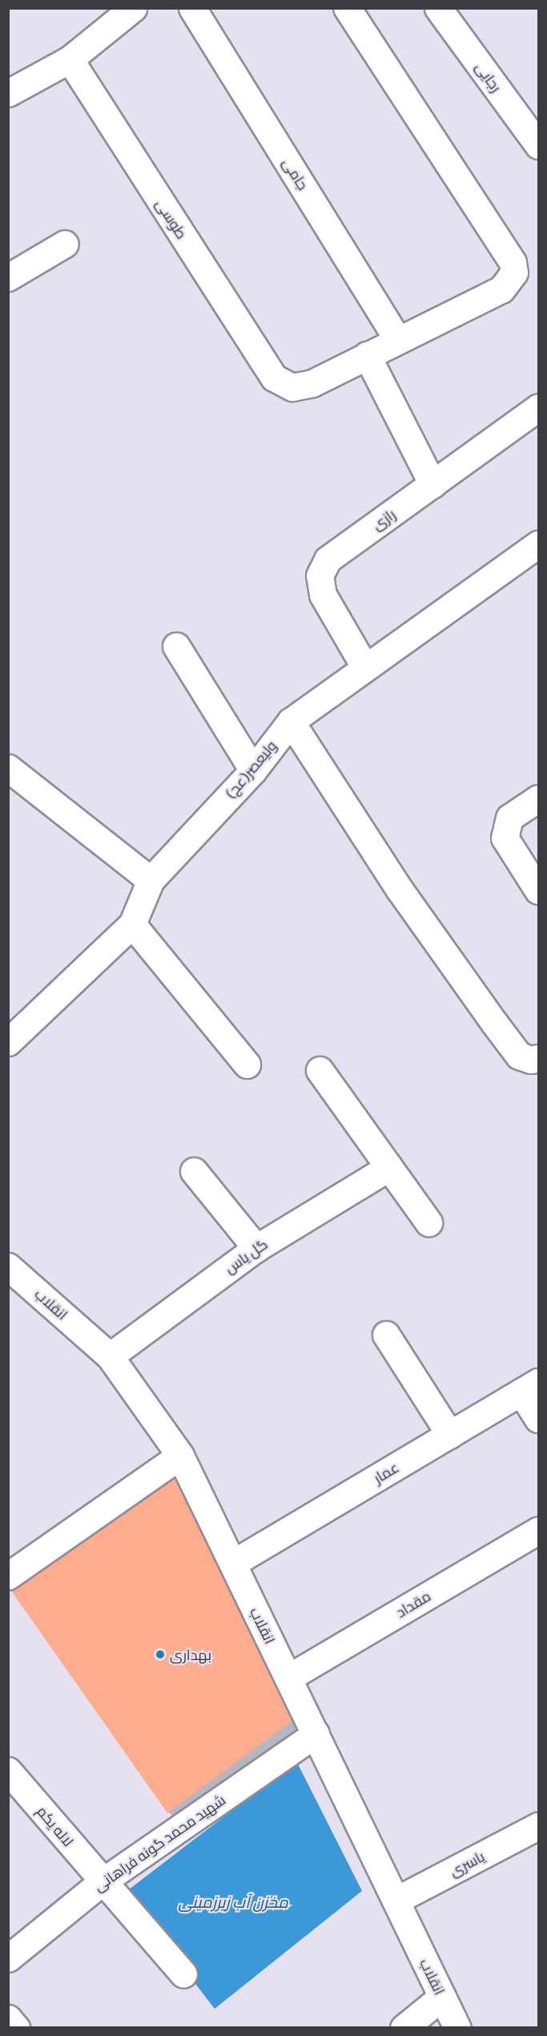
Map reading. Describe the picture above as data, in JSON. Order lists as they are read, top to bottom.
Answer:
{
  "streets": {
    "street": [
      "رجایی",
      "جامی",
      "طوسی",
      "رازی",
      "ولیعصر(عج)",
      "گل یاس",
      "انقلاب",
      "عمار",
      "مقداد",
      "لاله یکم",
      "شهید محمد گونه فراهانی",
      "یاسری"
    ]
  },
  "crossings": [
    ["رازی", "ولیعصر(عج)"],
    ["گل یاس", "انقلاب"],
    ["انقلاب", "عمار"],
    ["انقلاب", "مقداد"],
    ["انقلاب", "شهید محمد گونه فراهانی"],
    ["انقلاب", "یاسری"],
    ["لاله یکم", "شهید محمد گونه فراهانی"]
  ],
  "water": ["مخزن آب زیرزمینی"],
  "places": ["بهداری"]
}
